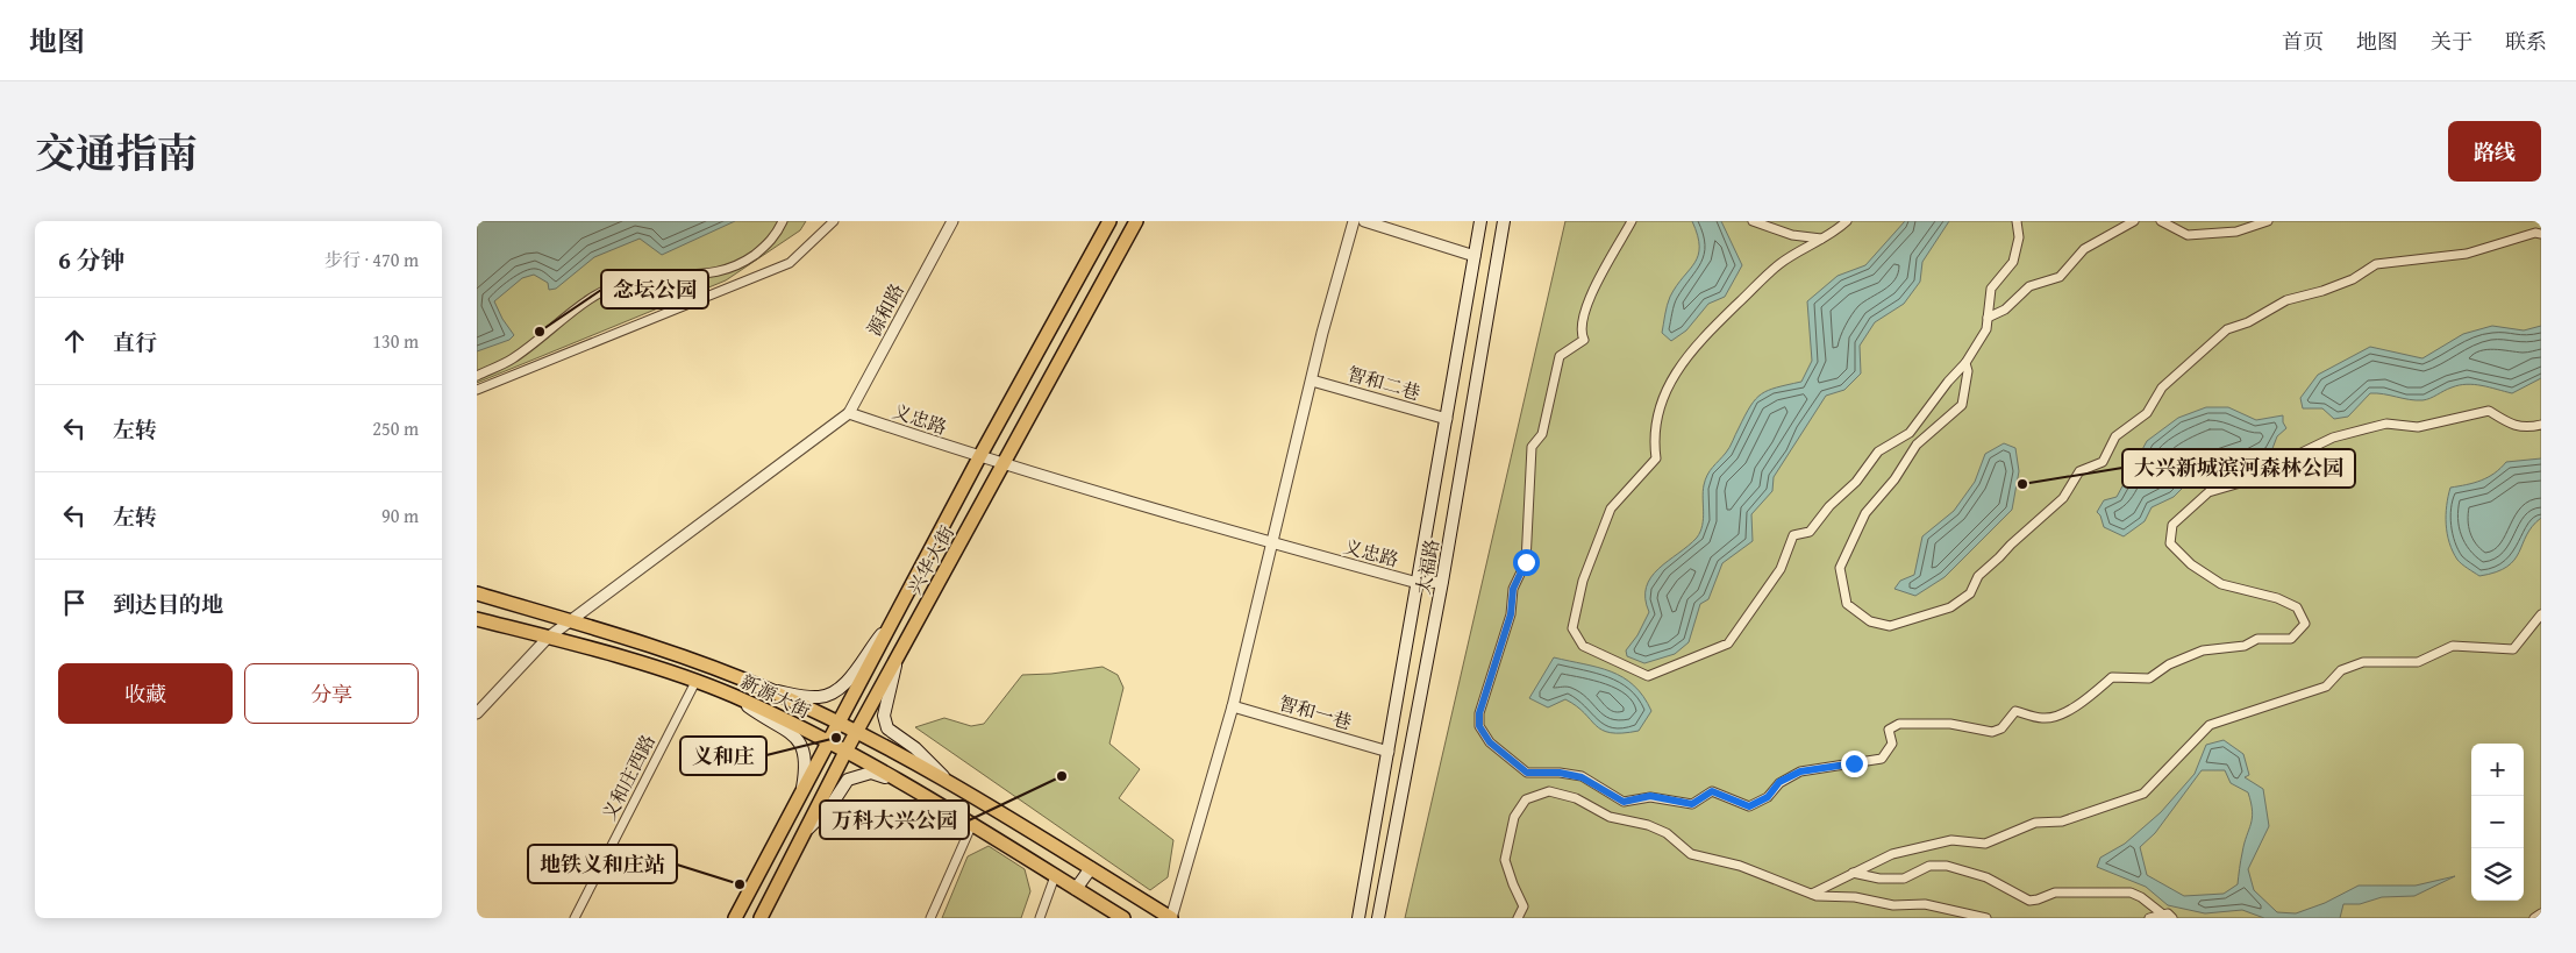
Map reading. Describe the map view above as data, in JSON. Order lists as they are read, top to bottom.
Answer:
{
  "streets": {
    "main road": ["兴华大街", "太福路", "新源大街"],
    "street": [
      "源和路",
      "智和二巷",
      "义忠路",
      "智和一巷",
      "义和庄西路"
    ]
  },
  "crossings": [
    ["源和路", "义忠路"],
    ["智和二巷", "太福路"],
    ["义忠路", "兴华大街"],
    ["义忠路", "太福路"],
    ["兴华大街", "新源大街"],
    ["太福路", "智和一巷"],
    ["新源大街", "义和庄西路"]
  ],
  "places": [
    "念坛公园",
    "大兴新城滨河森林公园",
    "义和庄",
    "万科大兴公园",
    "地铁义和庄站"
  ],
  "page": {
    "header": "地图",
    "nav": [
      "首页",
      "地图",
      "关于",
      "联系"
    ],
    "title": "交通指南",
    "buttons": [
      "路线",
      ["收藏", "分享"]
    ],
    "heading": ["6 分钟", "步行 · 470 m"],
    "list": [
      ["直行", "130 m"],
      ["左转", "250 m"],
      ["左转", "90 m"],
      "到达目的地"
    ],
    "map_buttons": ["+", "−"]
  }
}
